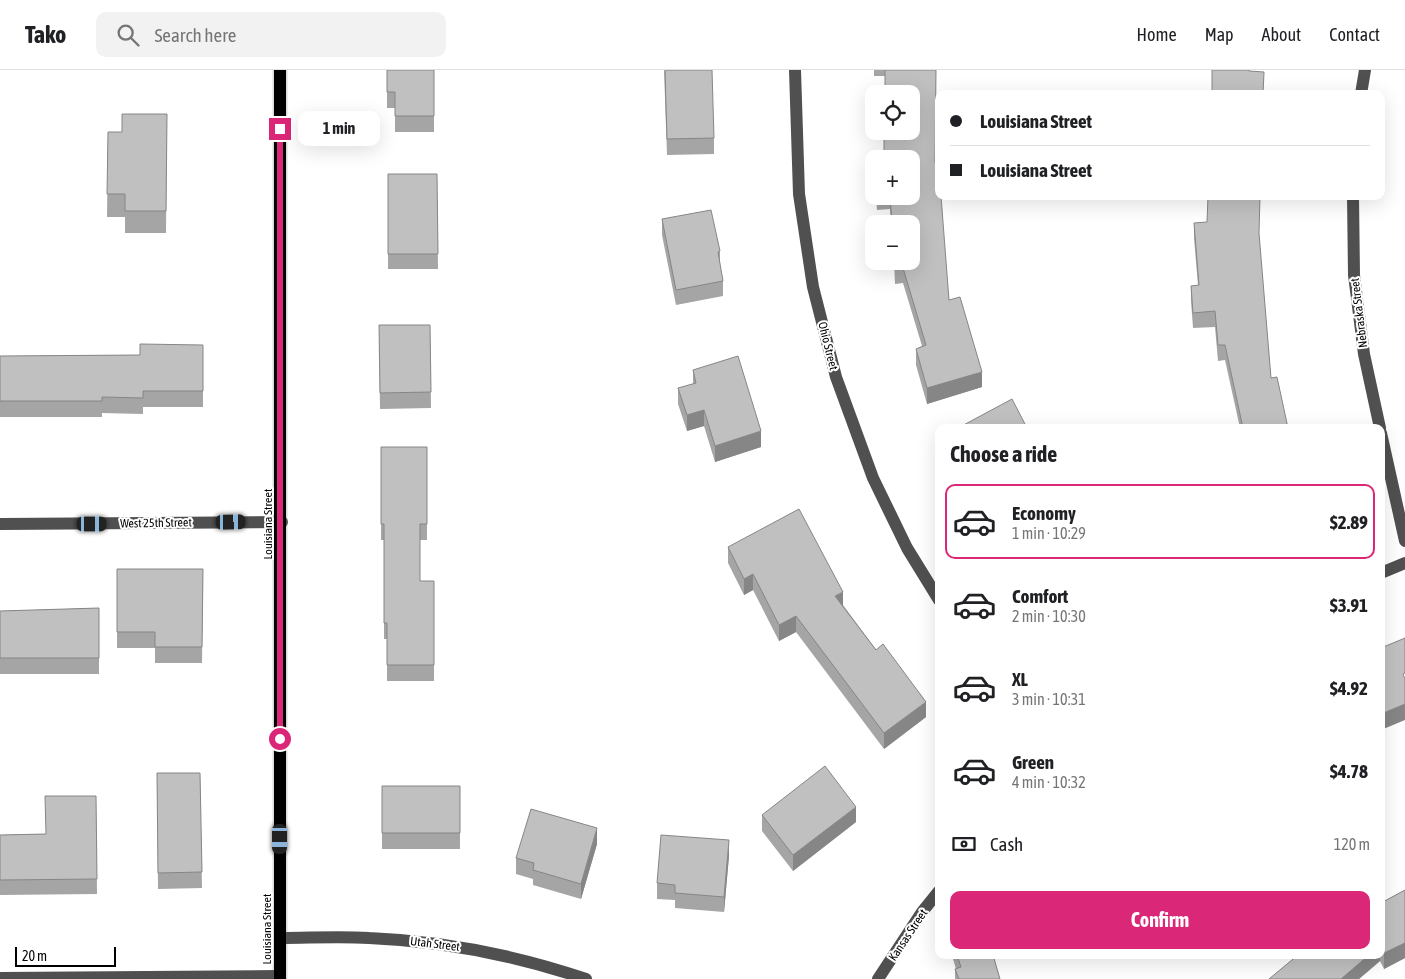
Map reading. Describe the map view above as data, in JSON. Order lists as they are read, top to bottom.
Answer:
{
  "streets": {
    "main road": ["Louisiana Street"],
    "street": [
      "Nebraska Street",
      "Ohio Street",
      "West 25th Street",
      "Kansas Street",
      "Utah Street"
    ]
  },
  "crossings": [
    ["West 25th Street", "Louisiana Street"],
    ["Louisiana Street", "Utah Street"]
  ],
  "scale_bar": "20 m",
  "page": {
    "header": "Tako",
    "search": "Search here",
    "nav": [
      "Home",
      "Map",
      "About",
      "Contact"
    ],
    "map_buttons": ["+", "−"],
    "banner": ["Louisiana Street", "Louisiana Street"],
    "bubble": "1 min",
    "heading": "Choose a ride",
    "list": [
      {
        "name": "Economy",
        "note": "1 min · 10:29",
        "value": "$2.89"
      },
      {
        "name": "Comfort",
        "note": "2 min · 10:30",
        "value": "$3.91"
      },
      {
        "name": "XL",
        "note": "3 min · 10:31",
        "value": "$4.92"
      },
      {
        "name": "Green",
        "note": "4 min · 10:32",
        "value": "$4.78"
      }
    ],
    "pay": ["Cash", "120 m"],
    "buttons": "Confirm",
    "scale": "20 m"
  }
}
